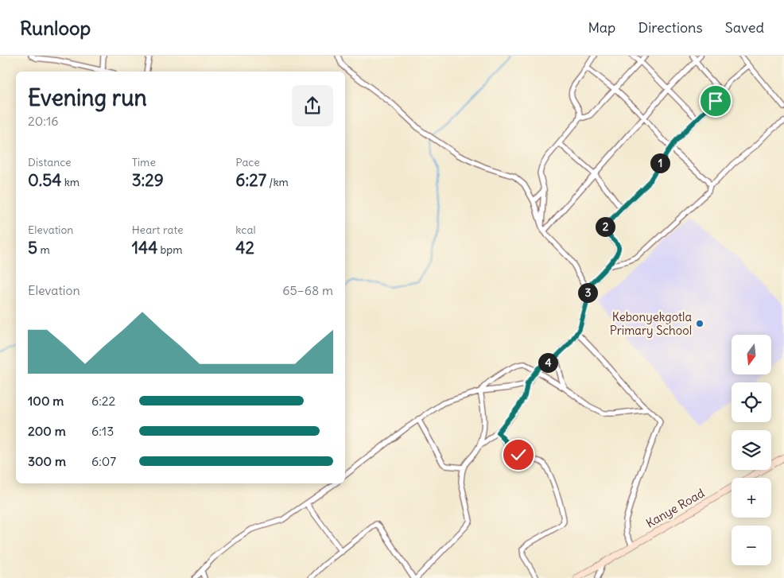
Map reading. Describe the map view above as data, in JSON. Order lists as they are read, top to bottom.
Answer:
{
  "streets": {
    "main road": ["Kanye Road"]
  },
  "places": ["Kebonyekgotla Primary School"],
  "north": "bottom",
  "page": {
    "header": "Runloop",
    "nav": ["Map", "Directions", "Saved"],
    "heading": ["Evening run", "20:16"],
    "stats": [
      ["Distance", "0.54 km"],
      ["Time", "3:29"],
      ["Pace", "6:27 /km"],
      ["Elevation", "5 m"],
      ["Heart rate", "144 bpm"],
      ["kcal", "42"]
    ],
    "pins": [
      "1",
      "2",
      "3",
      "4"
    ],
    "chart": ["Elevation", "65–68 m"],
    "map_buttons": ["+", "−"],
    "list": [
      {
        "name": "100 m",
        "note": "6:22"
      },
      {
        "name": "200 m",
        "note": "6:13"
      },
      {
        "name": "300 m",
        "note": "6:07"
      }
    ]
  }
}
